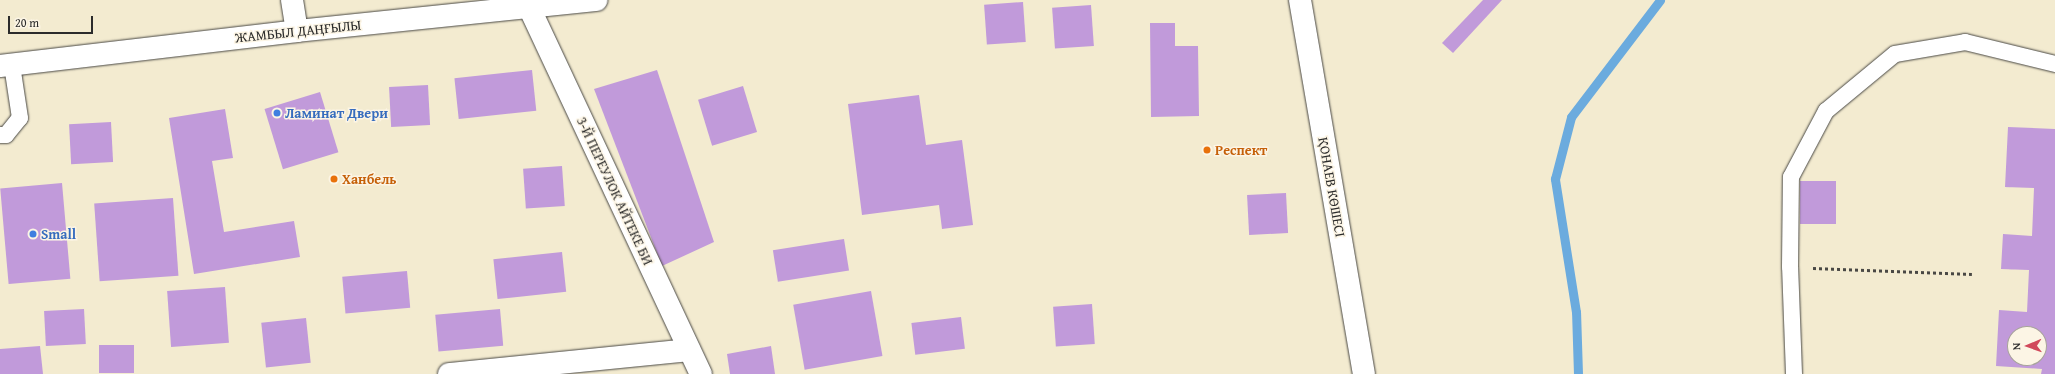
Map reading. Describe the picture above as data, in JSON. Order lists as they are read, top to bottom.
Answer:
{
  "streets": {
    "main road": ["ЖАМБЫЛ ДАҢҒЫЛЫ", "ҚОНАЕВ КӨШЕСІ", "3-Й ПЕРЕУЛОК АЙТЕКЕ БИ"]
  },
  "crossings": [
    ["ЖАМБЫЛ ДАҢҒЫЛЫ", "3-Й ПЕРЕУЛОК АЙТЕКЕ БИ"]
  ],
  "places": [
    "Ламинат Двери",
    "Респект",
    "Ханбель",
    "Small"
  ],
  "scale_bar": "20 m",
  "north": "left"
}
